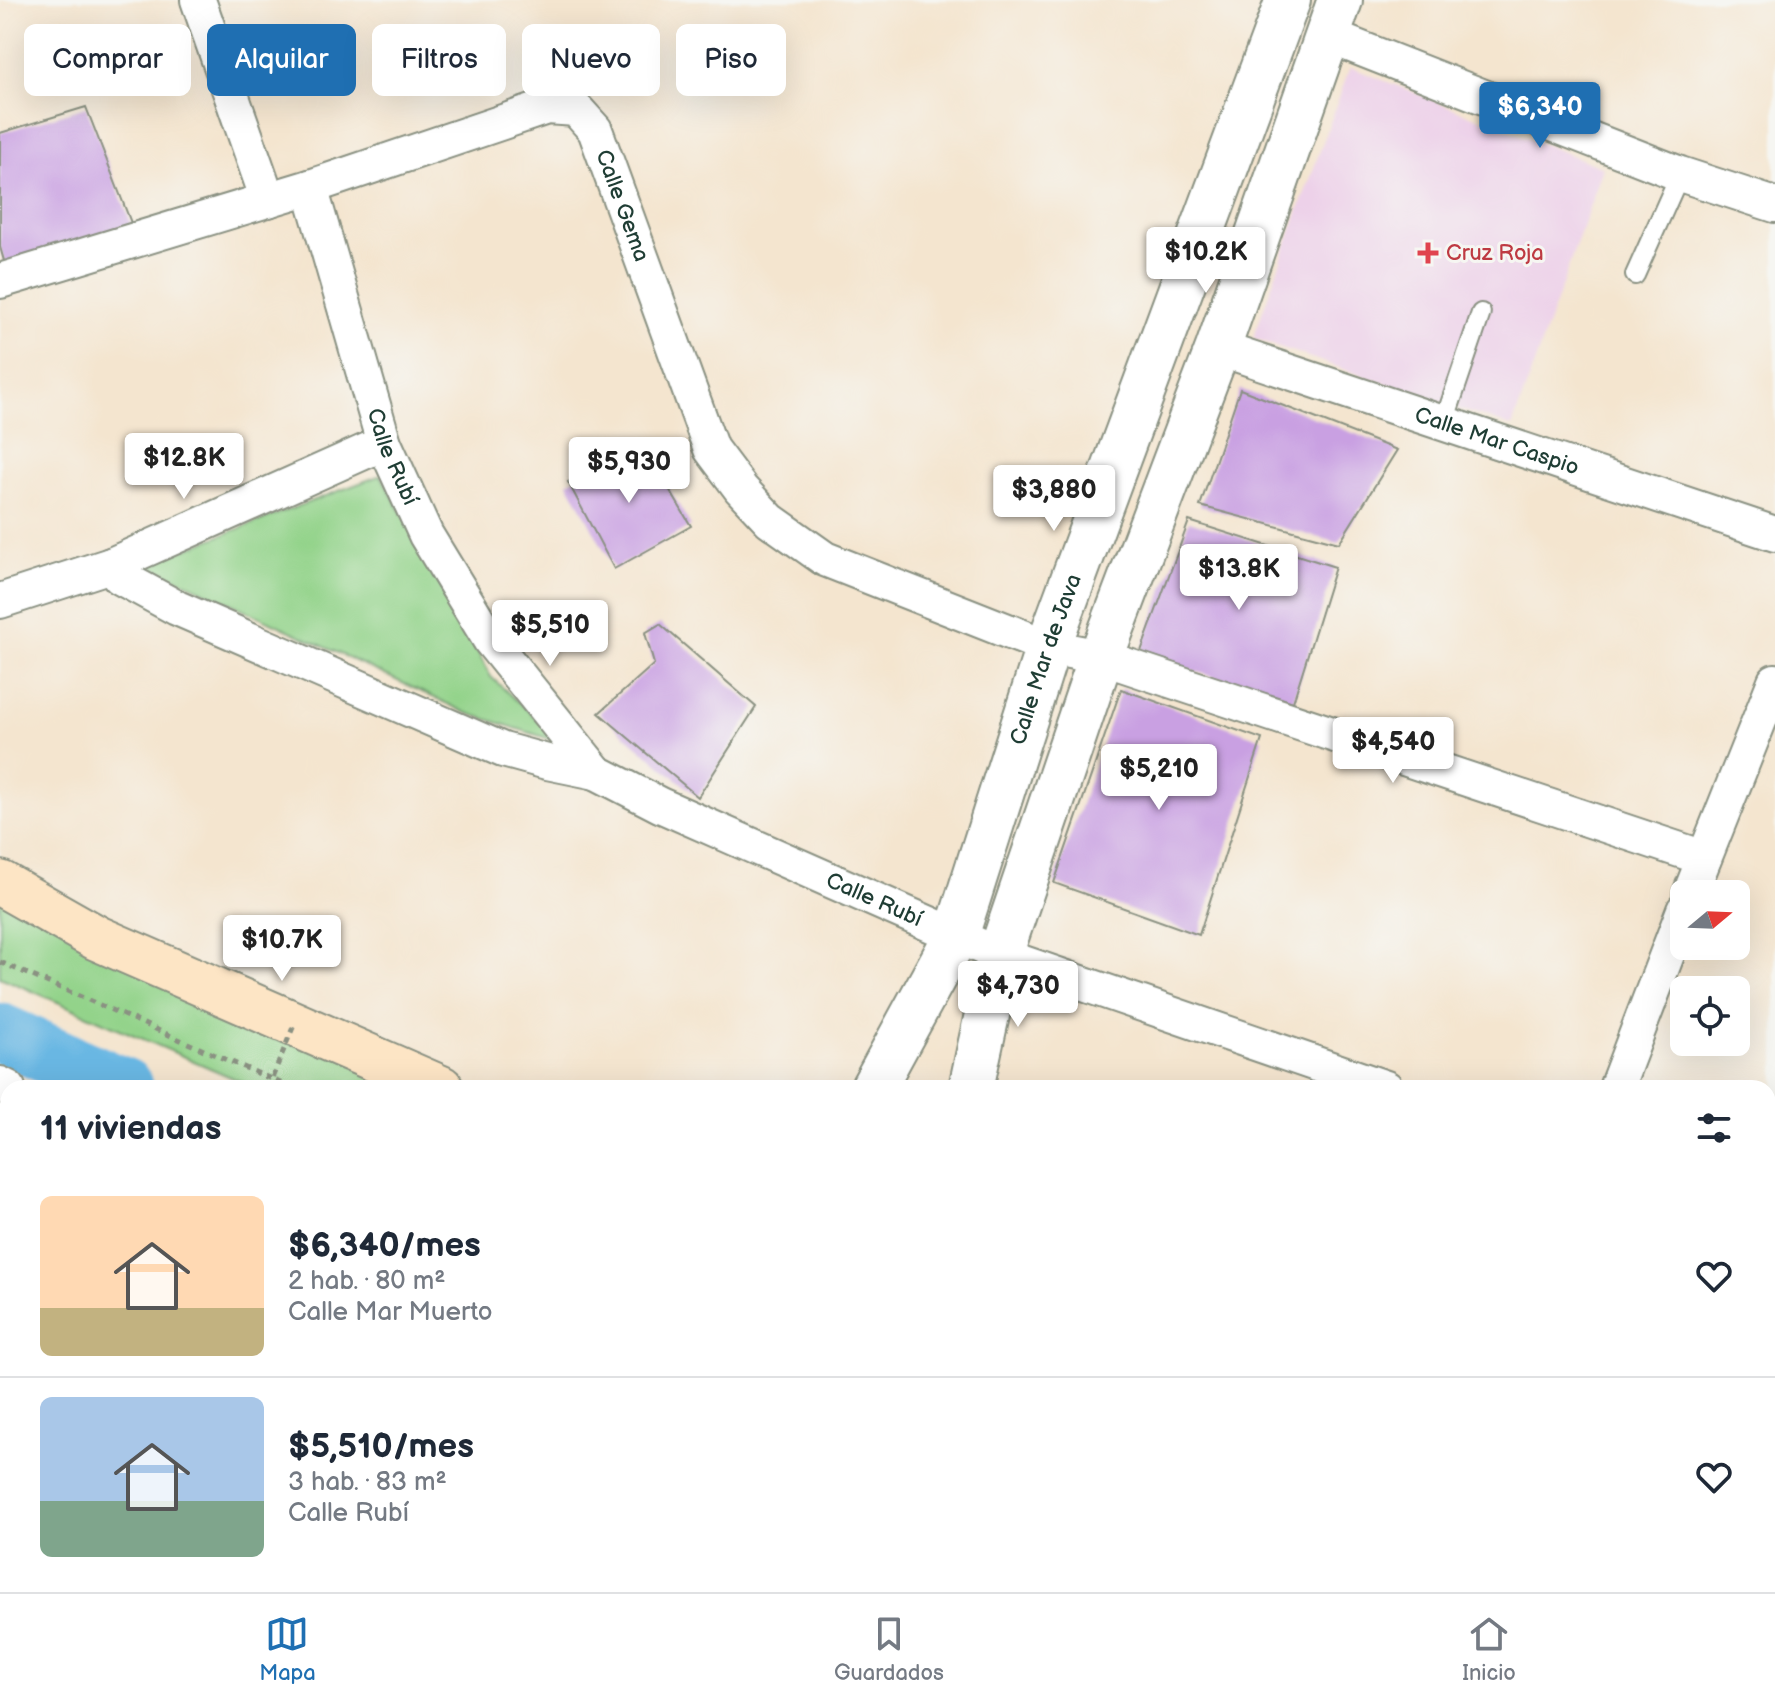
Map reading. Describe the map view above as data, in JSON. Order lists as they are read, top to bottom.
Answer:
{
  "streets": {
    "street": [
      "Calle Gema",
      "Calle Mar Caspio",
      "Calle Rubí",
      "Calle Mar de Java"
    ]
  },
  "crossings": [
    ["Calle Gema", "Calle Rubí"],
    ["Calle Gema", "Calle Mar de Java"],
    ["Calle Rubí", "Calle Mar de Java"]
  ],
  "places": {
    "health": ["Cruz Roja"]
  },
  "north": "right",
  "page": {
    "chip": [
      "Comprar",
      "Alquilar",
      "Filtros",
      "Nuevo",
      "Piso"
    ],
    "price": [
      "$6,340",
      "$10.2K",
      "$12.8K",
      "$5,930",
      "$3,880",
      "$13.8K",
      "$5,510",
      "$4,540",
      "$5,210",
      "$10.7K",
      "$4,730"
    ],
    "heading": "11 viviendas",
    "list": [
      {
        "name": "$6,340/mes",
        "note": "2 hab. · 80 m² · Calle Mar Muerto"
      },
      {
        "name": "$5,510/mes",
        "note": "3 hab. · 83 m² · Calle Rubí"
      }
    ],
    "tabs": ["Mapa", "Guardados", "Inicio"]
  }
}
